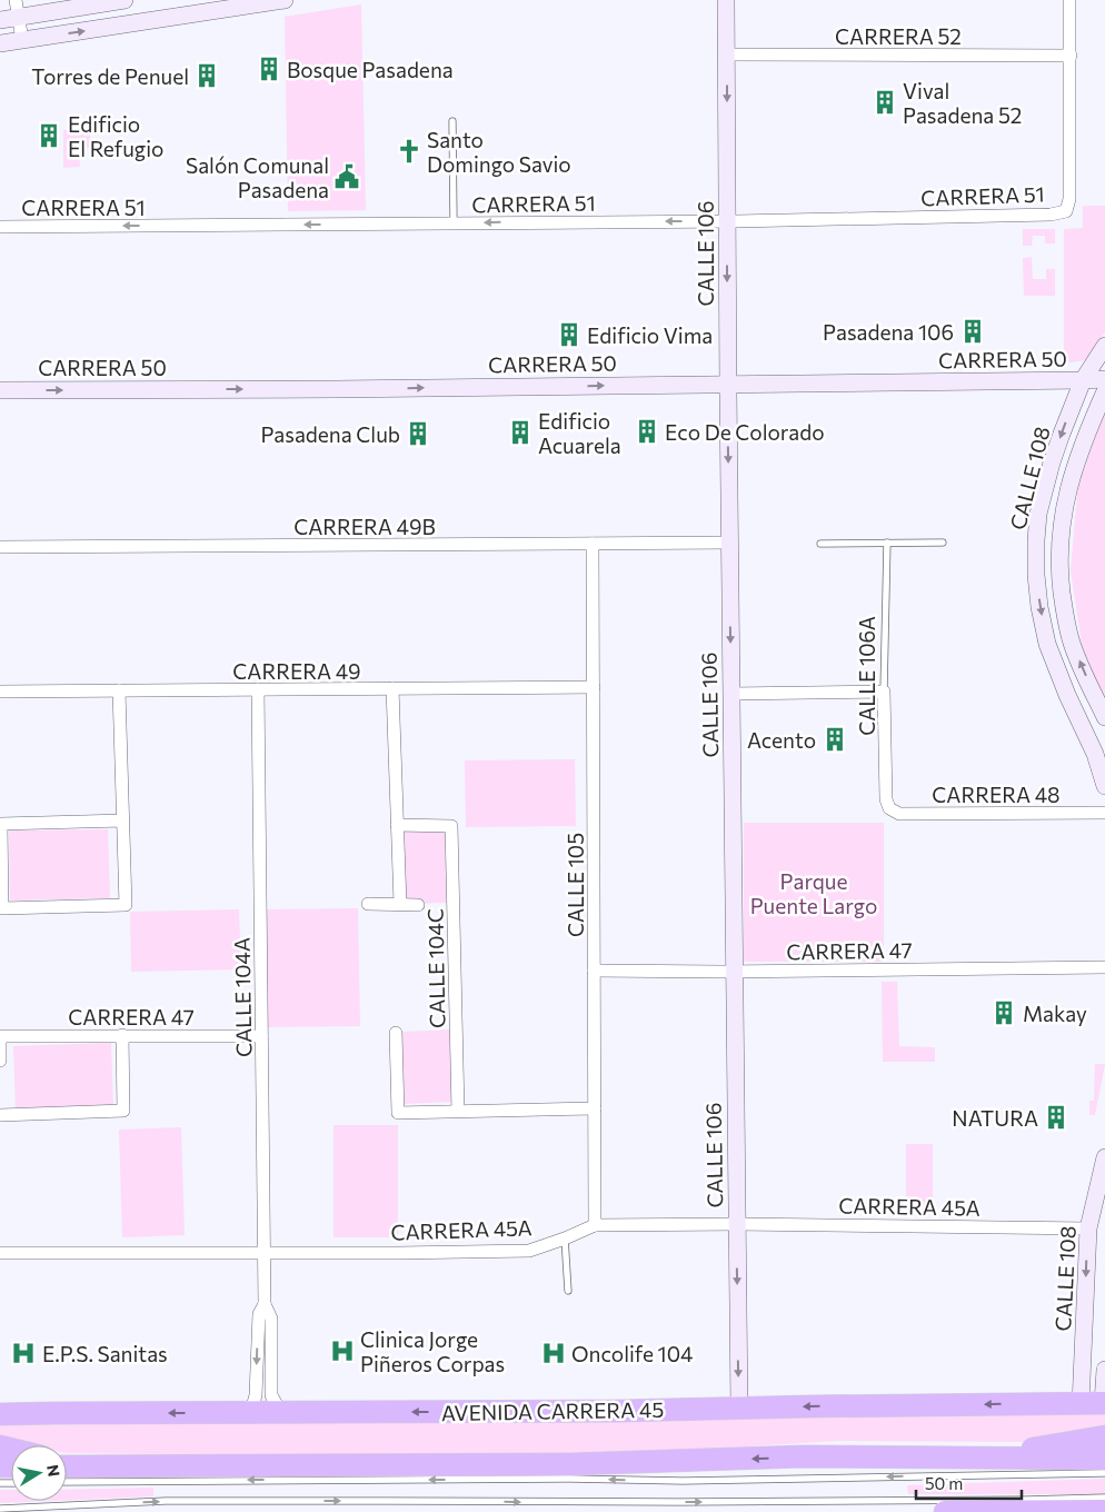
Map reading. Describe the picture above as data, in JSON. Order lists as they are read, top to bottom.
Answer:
{
  "streets": {
    "highway": ["AVENIDA CARRERA 45"],
    "street": [
      "CARRERA 52",
      "CARRERA 51",
      "CALLE 106",
      "CARRERA 50",
      "CALLE 108",
      "CARRERA 49B",
      "CARRERA 49",
      "CALLE 106A",
      "CARRERA 48",
      "CALLE 105",
      "CARRERA 47",
      "CALLE 104C",
      "CALLE 104A",
      "CARRERA 45A"
    ]
  },
  "crossings": [
    ["CARRERA 52", "CARRERA 51"],
    ["CARRERA 52", "CALLE 106"],
    ["CARRERA 51", "CALLE 106"],
    ["CALLE 106", "CARRERA 50"],
    ["CALLE 106", "CARRERA 49B"],
    ["CALLE 106", "CARRERA 47"],
    ["CALLE 106", "CARRERA 45A"],
    ["CALLE 106", "AVENIDA CARRERA 45"],
    ["CARRERA 50", "CALLE 108"],
    ["CALLE 108", "CARRERA 45A"],
    ["CALLE 108", "AVENIDA CARRERA 45"],
    ["CARRERA 49B", "CALLE 105"],
    ["CARRERA 49", "CALLE 105"],
    ["CARRERA 49", "CALLE 104A"],
    ["CALLE 106A", "CARRERA 48"],
    ["CALLE 105", "CARRERA 47"],
    ["CALLE 105", "CARRERA 45A"],
    ["CARRERA 47", "CALLE 104A"],
    ["CALLE 104A", "CARRERA 45A"],
    ["CALLE 104A", "AVENIDA CARRERA 45"]
  ],
  "one_way": ["CARRERA 51", "CALLE 106", "CARRERA 50"],
  "parks": ["Parque Puente Largo"],
  "places": {
    "building": [
      "Bosque Pasadena",
      "Torres de Penuel",
      "Vival Pasadena 52",
      "Edificio El Refugio",
      "Pasadena 106",
      "Edificio Vima",
      "Eco De Colorado",
      "Edificio Acuarela",
      "Pasadena Club",
      "Acento",
      "Makay",
      "NATURA"
    ],
    "church": ["Santo Domingo Savio"],
    "public building": ["Salón Comunal Pasadena"],
    "hospital": ["Clinica Jorge Piñeros Corpas", "E.P.S. Sanitas", "Oncolife 104"]
  },
  "scale_bar": "50 m",
  "north": "right"
}
